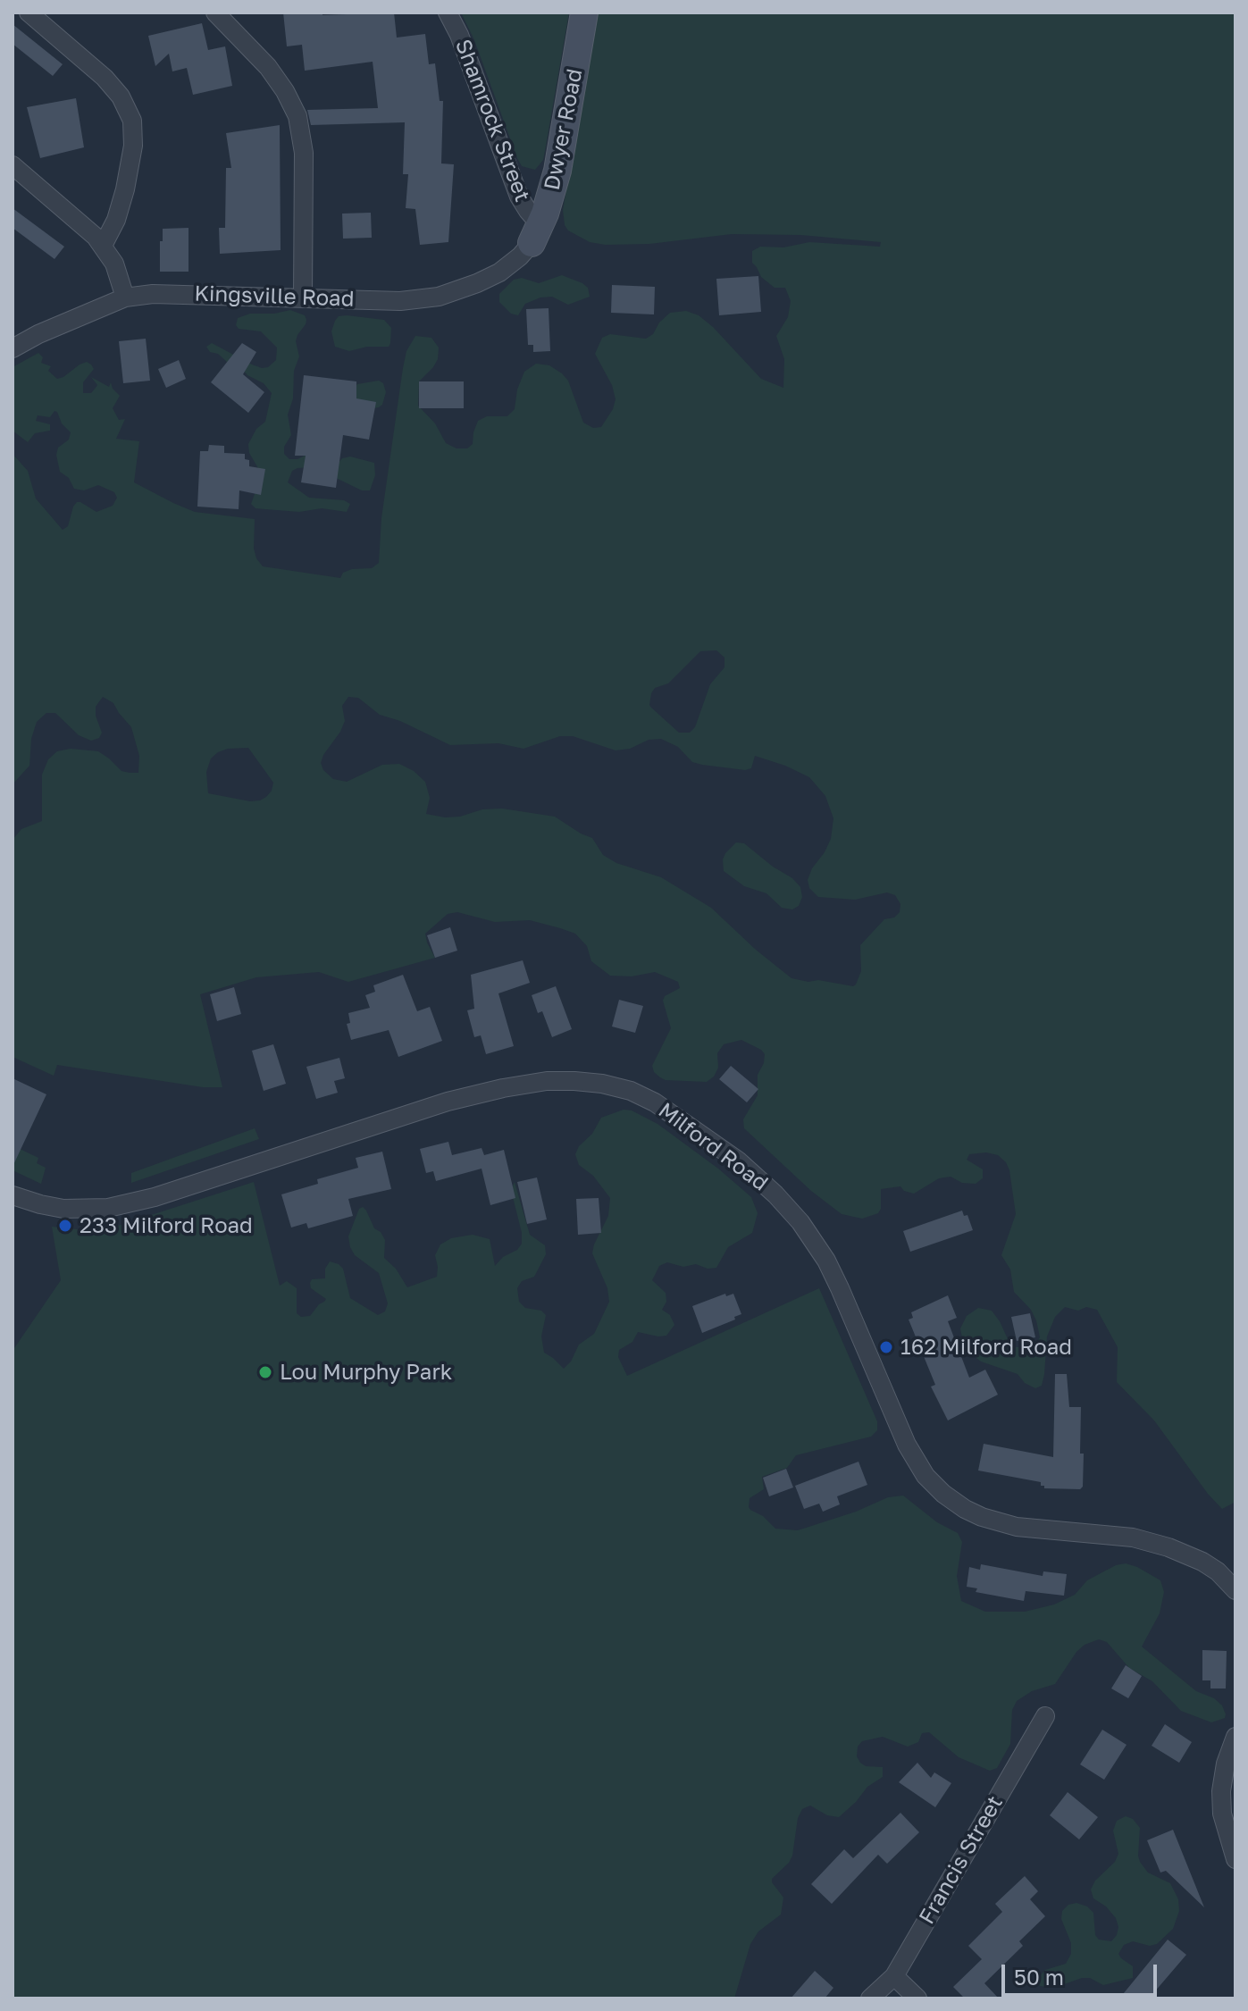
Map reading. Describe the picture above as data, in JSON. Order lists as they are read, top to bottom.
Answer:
{
  "streets": {
    "street": [
      "Shamrock Street",
      "Dwyer Road",
      "Kingsville Road",
      "Milford Road",
      "Francis Street"
    ]
  },
  "crossings": [
    ["Shamrock Street", "Dwyer Road"],
    ["Shamrock Street", "Kingsville Road"],
    ["Dwyer Road", "Kingsville Road"]
  ],
  "places": ["233 Milford Road", "162 Milford Road", "Lou Murphy Park"],
  "scale_bar": "50 m"
}
